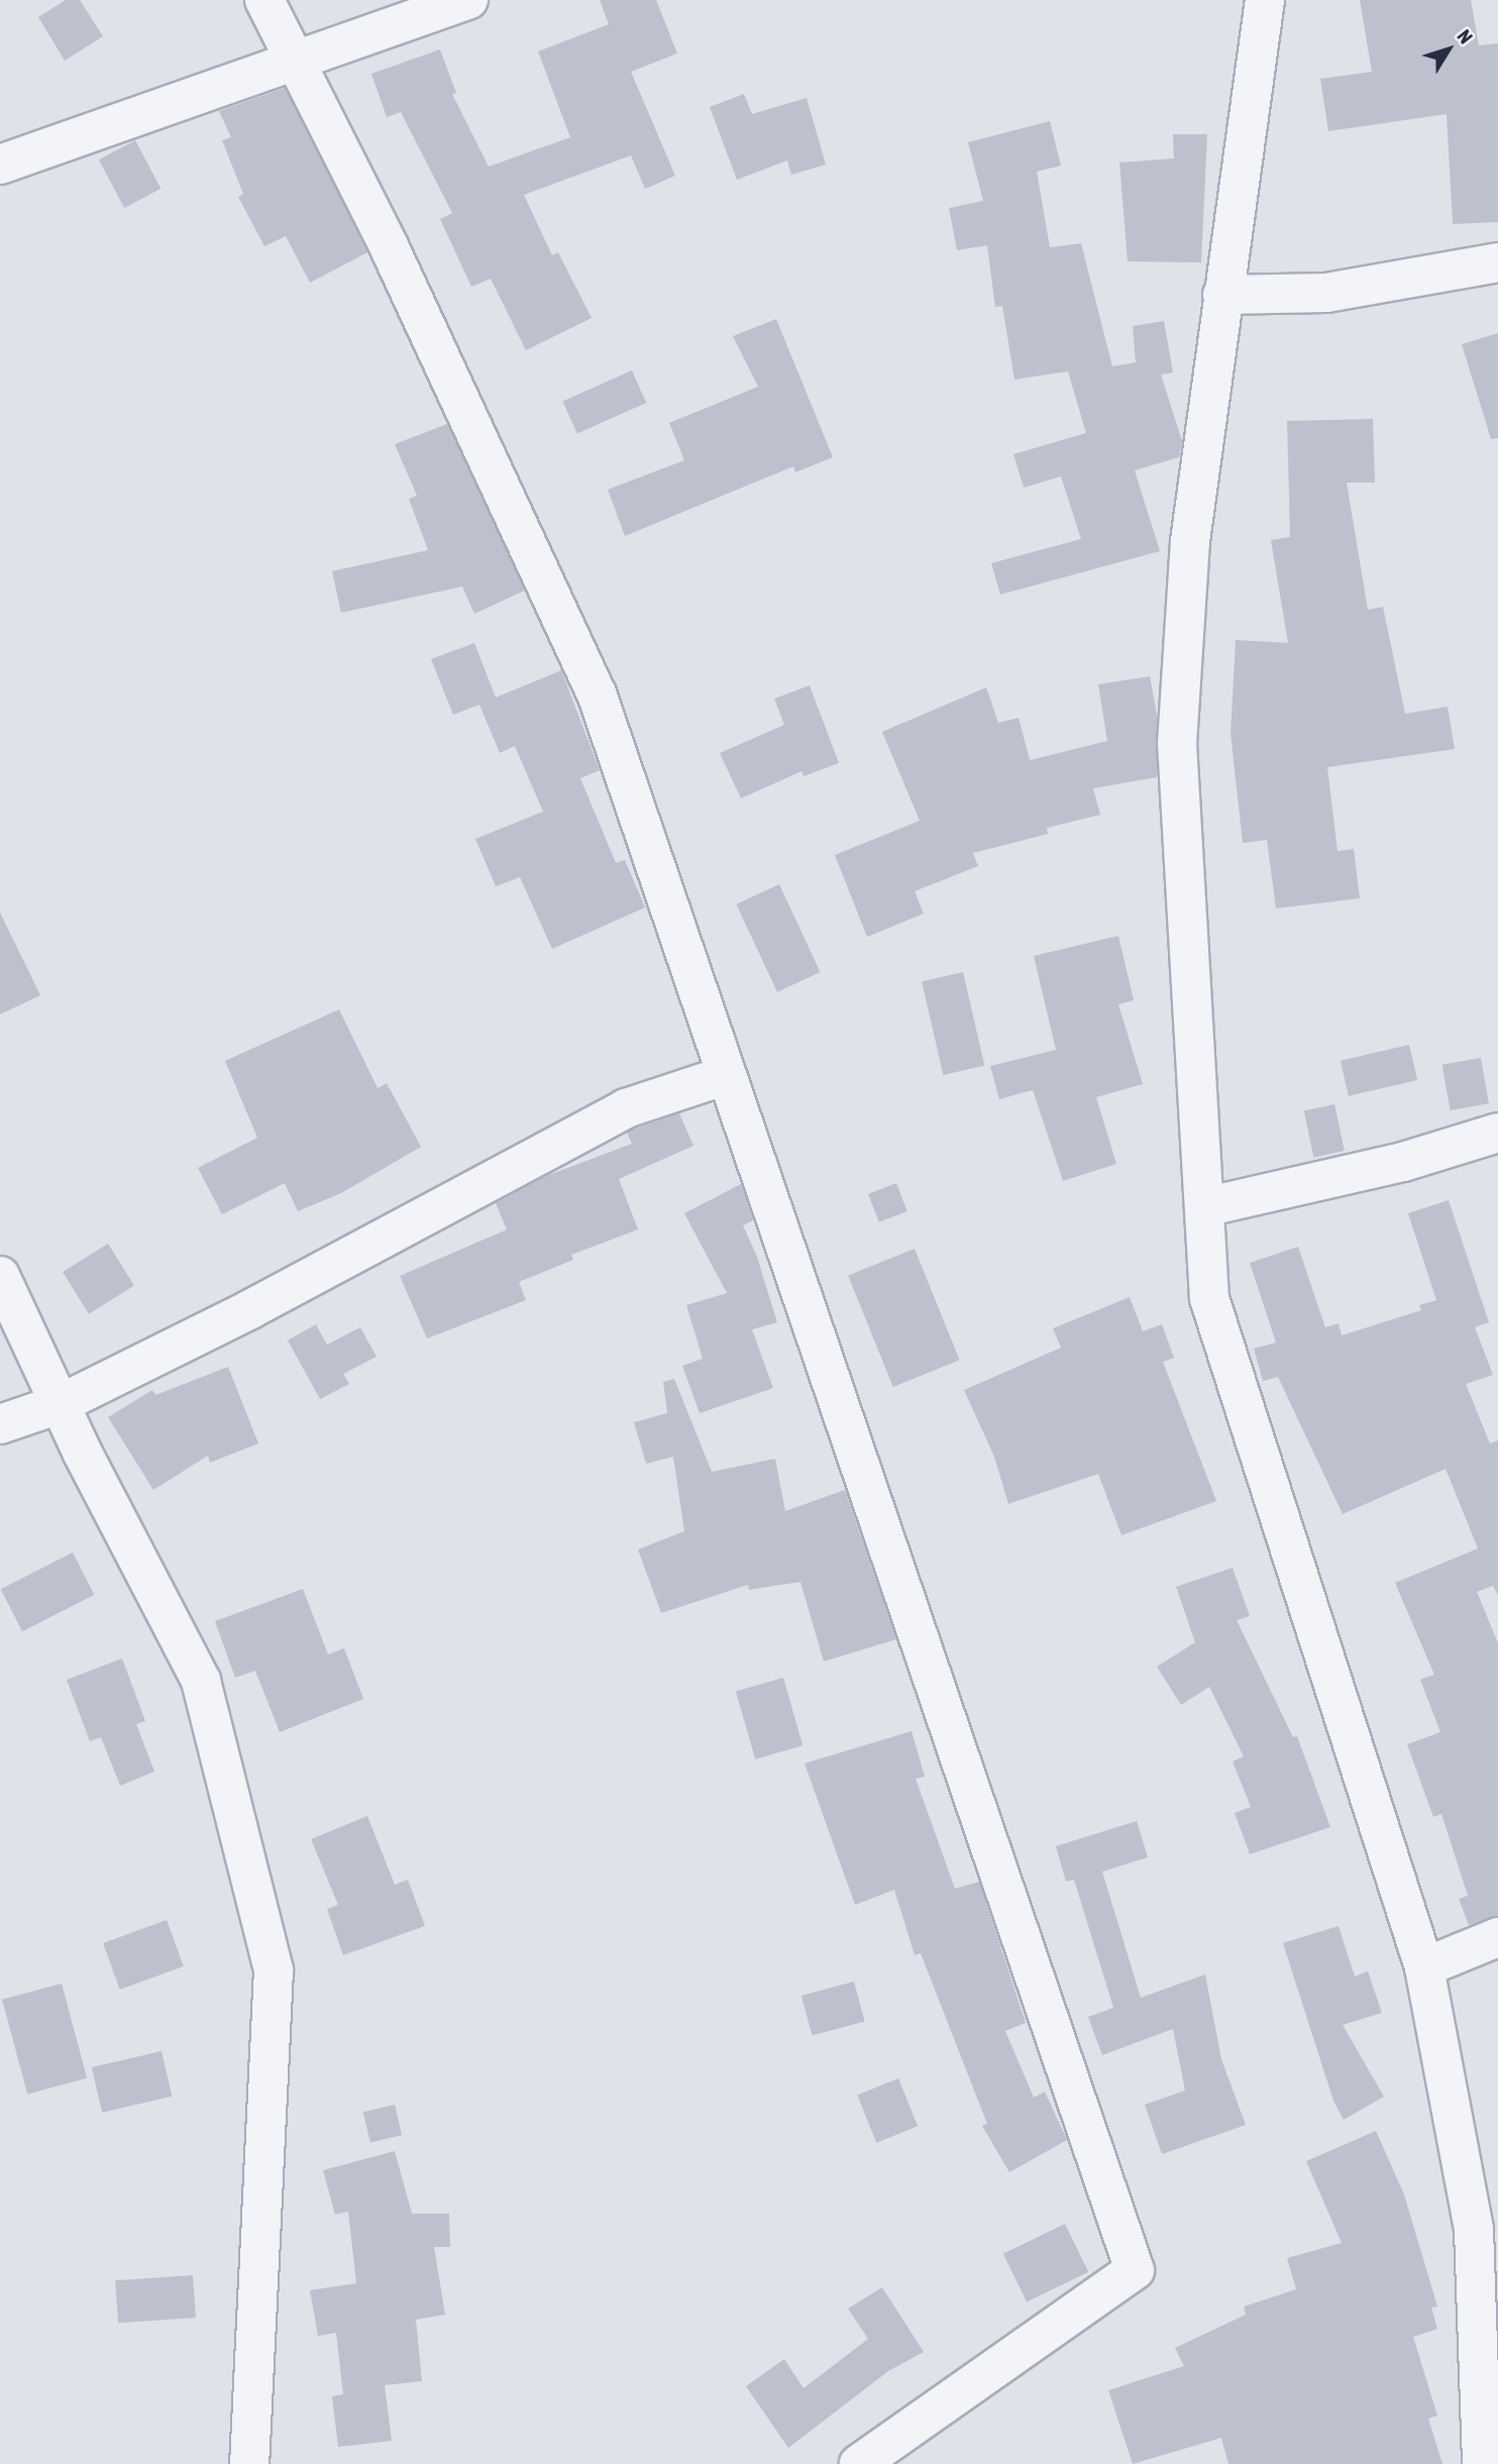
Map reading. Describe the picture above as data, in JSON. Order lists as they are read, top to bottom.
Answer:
{
  "north": "top right"
}
